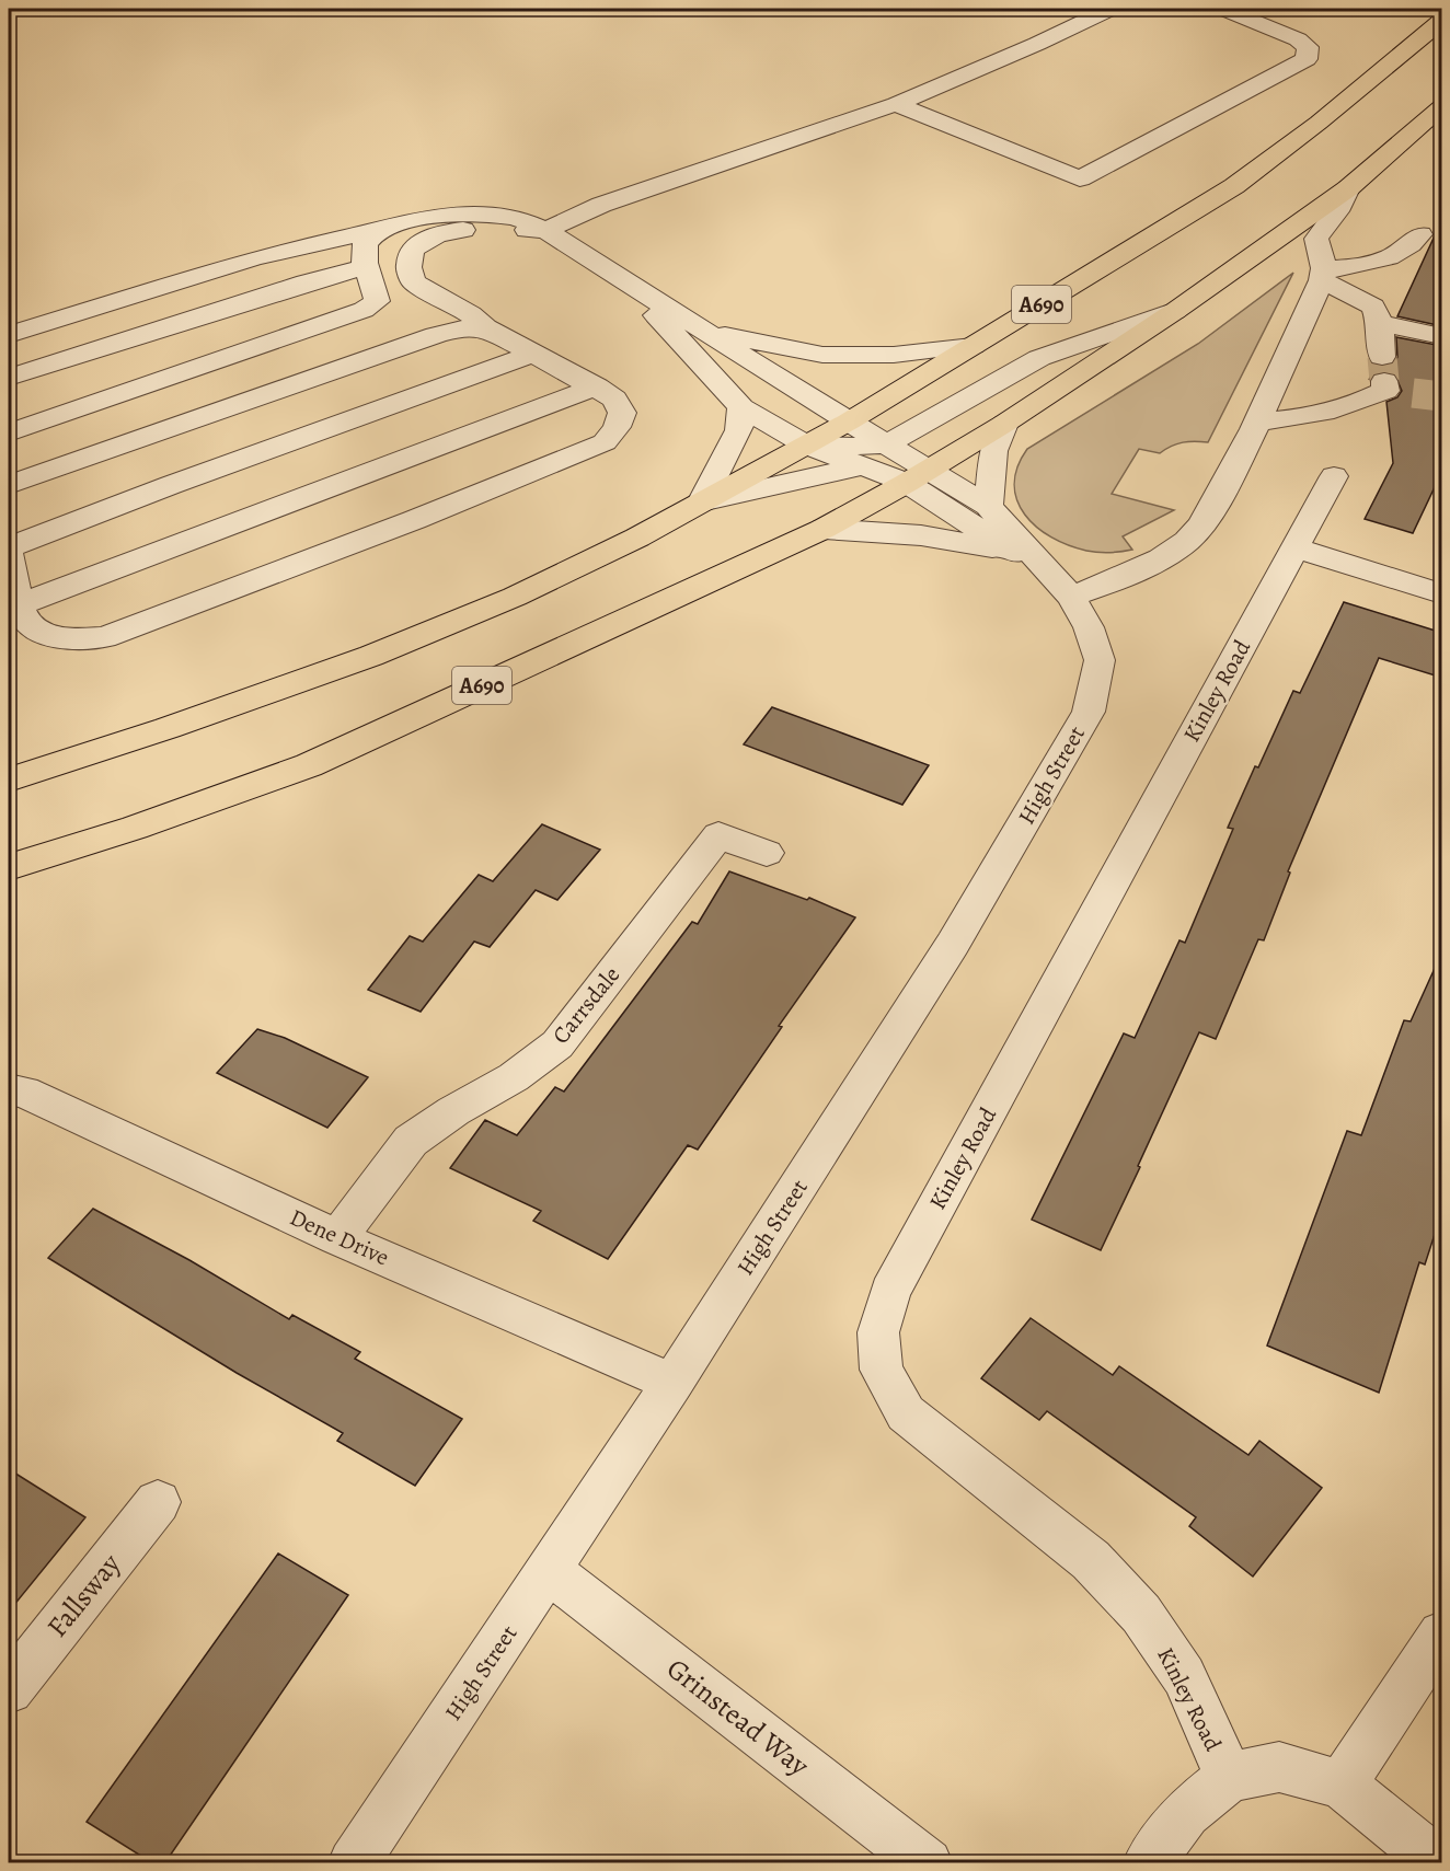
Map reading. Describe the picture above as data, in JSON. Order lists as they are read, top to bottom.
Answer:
{
  "streets": {
    "highway": ["A690"],
    "street": [
      "Kinley Road",
      "High Street",
      "Carrsdale",
      "Dene Drive",
      "Fallsway",
      "Grinstead Way"
    ]
  },
  "crossings": [
    ["A690", "High Street"],
    ["High Street", "Dene Drive"],
    ["High Street", "Grinstead Way"],
    ["Carrsdale", "Dene Drive"]
  ]
}
